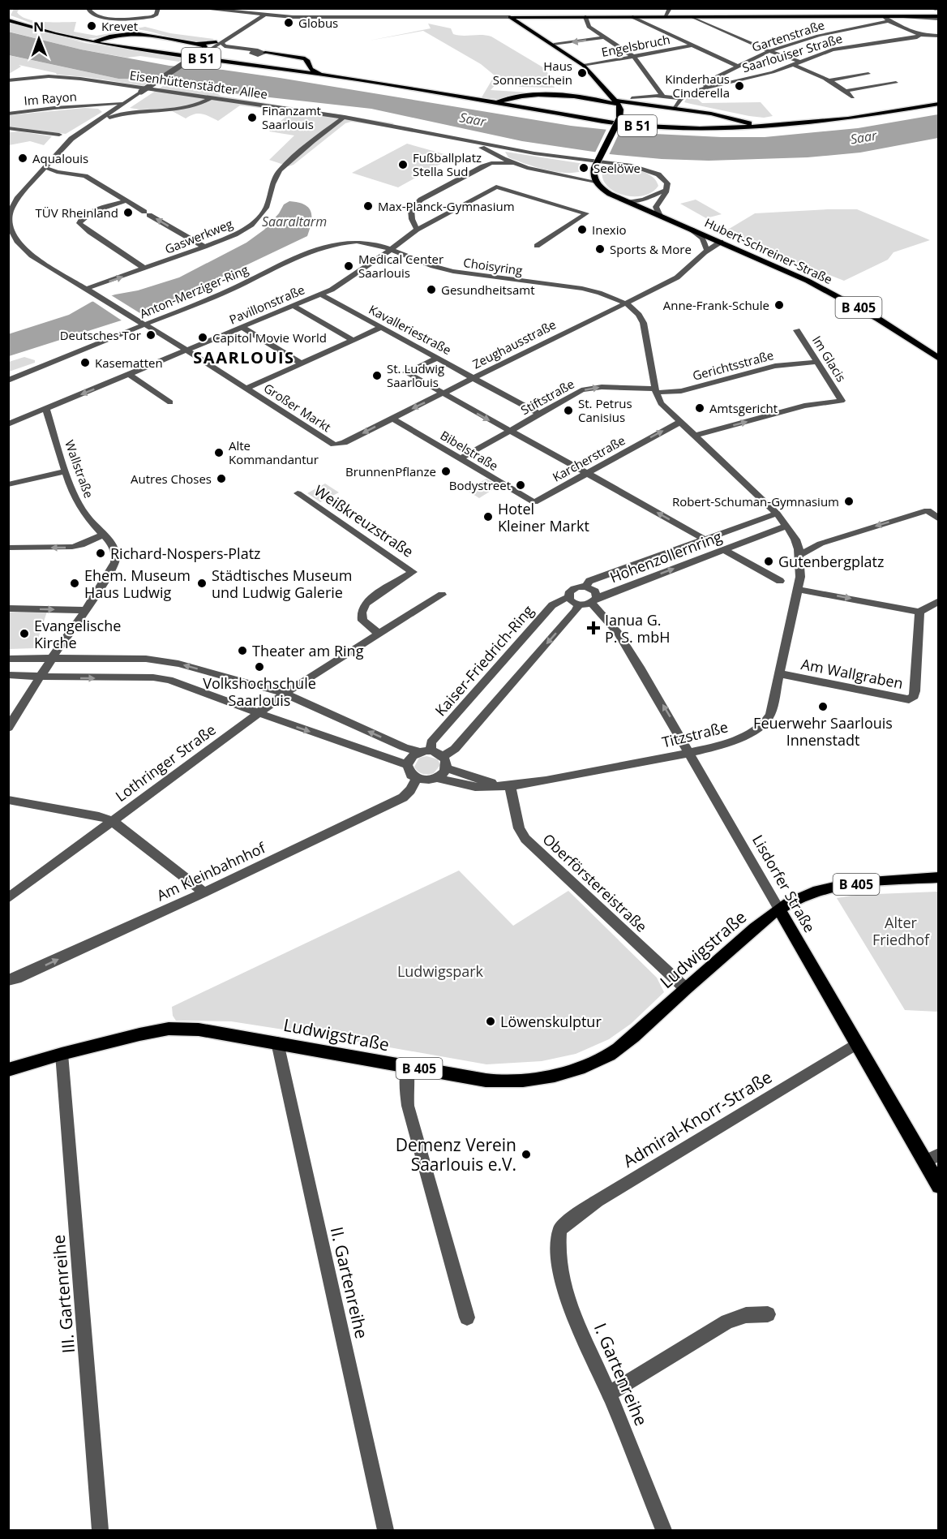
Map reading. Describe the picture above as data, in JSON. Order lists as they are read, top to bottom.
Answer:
{
  "streets": {
    "main road": [
      "B 51",
      "Hubert-Schreiner-Straße",
      "B 405",
      "Lisdorfer Straße",
      "Ludwigstraße"
    ],
    "street": [
      "Gartenstraße",
      "Engelsbruch",
      "Saarlouiser Straße",
      "Eisenhüttenstädter Allee",
      "Im Rayon",
      "Gaswerkweg",
      "Choisyring",
      "Anton-Merziger-Ring",
      "Pavillonstraße",
      "Kavalleriestraße",
      "Zeughausstraße",
      "Im Glacis",
      "Gerichtsstraße",
      "Stiftstraße",
      "Großer Markt",
      "Bibelstraße",
      "Karcherstraße",
      "Wallstraße",
      "Weißkreuzstraße",
      "Hohenzollernring",
      "Kaiser-Friedrich-Ring",
      "Am Wallgraben",
      "Titzstraße",
      "Lothringer Straße",
      "Am Kleinbahnhof",
      "Oberförstereistraße",
      "Admiral-Knorr-Straße",
      "II. Gartenreihe",
      "III. Gartenreihe",
      "I. Gartenreihe"
    ]
  },
  "crossings": [
    ["Gartenstraße", "Saarlouiser Straße"],
    ["Eisenhüttenstädter Allee", "Gaswerkweg"],
    ["Eisenhüttenstädter Allee", "Hubert-Schreiner-Straße"],
    ["Hubert-Schreiner-Straße", "Zeughausstraße"],
    ["Choisyring", "Anton-Merziger-Ring"],
    ["Choisyring", "Pavillonstraße"],
    ["Choisyring", "Zeughausstraße"],
    ["Anton-Merziger-Ring", "Pavillonstraße"],
    ["Pavillonstraße", "Kavalleriestraße"],
    ["Pavillonstraße", "Wallstraße"],
    ["B 405", "Lisdorfer Straße"],
    ["B 405", "Ludwigstraße"],
    ["Kavalleriestraße", "Zeughausstraße"],
    ["Kavalleriestraße", "Stiftstraße"],
    ["Kavalleriestraße", "Großer Markt"],
    ["Zeughausstraße", "Großer Markt"],
    ["Zeughausstraße", "Bibelstraße"],
    ["Im Glacis", "Gerichtsstraße"],
    ["Gerichtsstraße", "Stiftstraße"],
    ["Stiftstraße", "Bibelstraße"],
    ["Großer Markt", "Bibelstraße"],
    ["Bibelstraße", "Karcherstraße"],
    ["Weißkreuzstraße", "Lothringer Straße"],
    ["Hohenzollernring", "Kaiser-Friedrich-Ring"],
    ["Hohenzollernring", "Lisdorfer Straße"],
    ["Kaiser-Friedrich-Ring", "Titzstraße"],
    ["Kaiser-Friedrich-Ring", "Am Kleinbahnhof"],
    ["Kaiser-Friedrich-Ring", "Lisdorfer Straße"],
    ["Am Wallgraben", "Titzstraße"],
    ["Titzstraße", "Am Kleinbahnhof"],
    ["Titzstraße", "Oberförstereistraße"],
    ["Titzstraße", "Lisdorfer Straße"],
    ["Oberförstereistraße", "Ludwigstraße"],
    ["Lisdorfer Straße", "Ludwigstraße"],
    ["Lisdorfer Straße", "Admiral-Knorr-Straße"],
    ["Ludwigstraße", "II. Gartenreihe"],
    ["Ludwigstraße", "III. Gartenreihe"],
    ["Admiral-Knorr-Straße", "I. Gartenreihe"]
  ],
  "one_way": ["Stiftstraße", "Karcherstraße", "Am Kleinbahnhof"],
  "districts": ["SAARLOUIS"],
  "water": ["Saar", "Saaraltarm"],
  "parks": ["Alter Friedhof", "Ludwigspark"],
  "places": {
    "other": [
      "Globus",
      "Krevet",
      "Haus Sonnenschein",
      "Kinderhaus Cinderella",
      "Finanzamt Saarlouis",
      "Aqualouis",
      "Fußballplatz Stella Sud",
      "Seelöwe",
      "Max-Planck-Gymnasium",
      "TÜV Rheinland",
      "Inexio",
      "Sports & More",
      "Medical Center Saarlouis",
      "Gesundheitsamt",
      "Anne-Frank-Schule",
      "Deutsches Tor",
      "Capitol Movie World",
      "Kasematten",
      "St. Ludwig Saarlouis",
      "Amtsgericht",
      "St. Petrus Canisius",
      "Alte Kommandantur",
      "BrunnenPflanze",
      "Autres Choses",
      "Bodystreet",
      "Robert-Schuman-Gymnasium",
      "Hotel Kleiner Markt",
      "Richard-Nospers-Platz",
      "Gutenbergplatz",
      "Ehem. Museum Haus Ludwig",
      "Städtisches Museum und Ludwig Galerie",
      "Evangelische Kirche",
      "Theater am Ring",
      "Volkshochschule Saarlouis",
      "Feuerwehr Saarlouis Innenstadt",
      "Löwenskulptur",
      "Demenz Verein Saarlouis e.V."
    ],
    "health": ["Ianua G. P. S. mbH"]
  },
  "north": "top"
}
